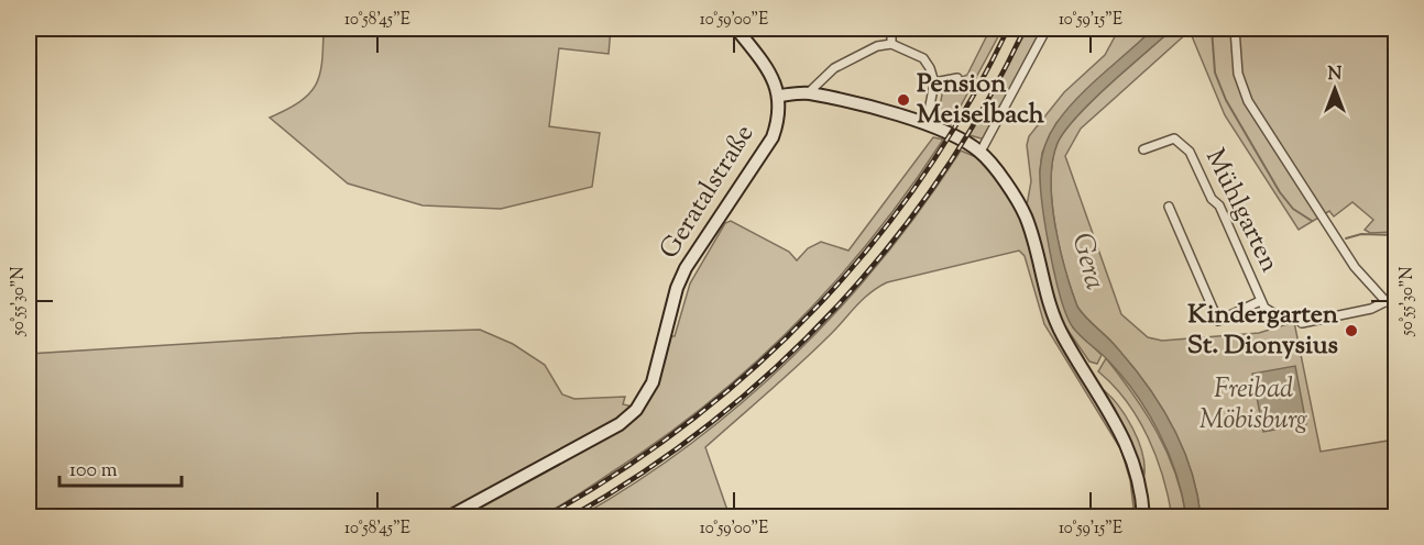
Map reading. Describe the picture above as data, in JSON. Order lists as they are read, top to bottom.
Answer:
{
  "streets": {
    "street": ["Geratalstraße", "Mühlgarten"]
  },
  "water": ["Gera"],
  "parks": ["Freibad Möbisburg"],
  "places": ["Pension Meiselbach", "Kindergarten St. Dionysius"],
  "scale_bar": "100 m",
  "north": "top",
  "coordinates": [
    "10°58'45\"E",
    "10°59'00\"E",
    "10°59'15\"E",
    "50°55'30\"N"
  ]
}
